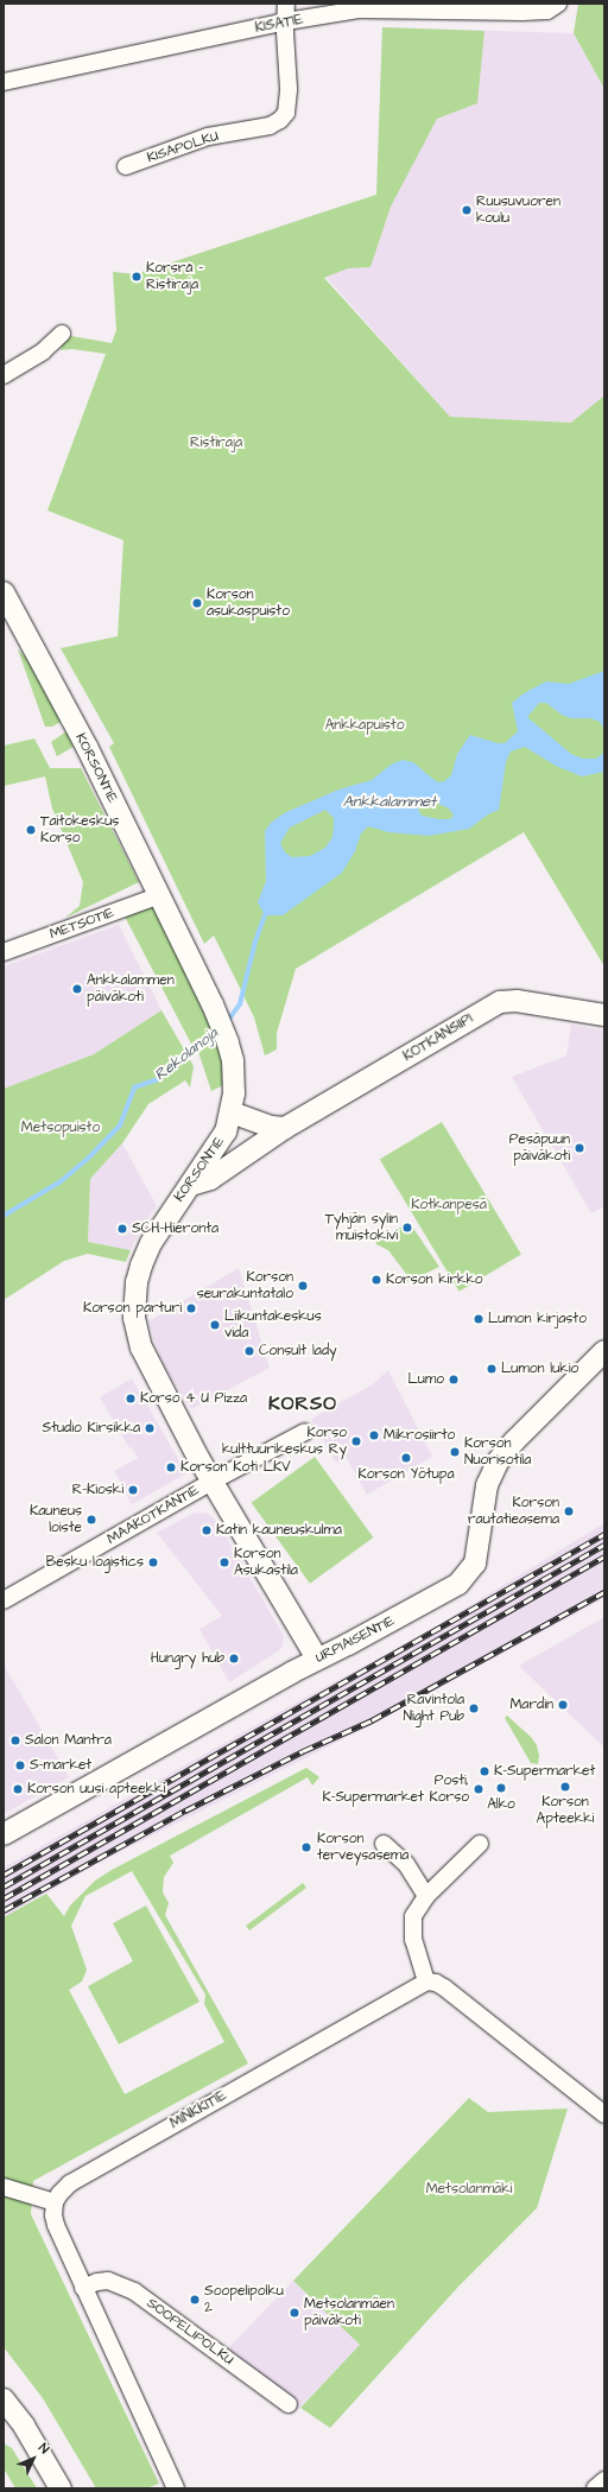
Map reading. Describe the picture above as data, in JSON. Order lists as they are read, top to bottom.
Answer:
{
  "streets": {
    "main road": ["KORSONTIE", "KOTKANSIIPI", "URPIAISENTIE"],
    "street": [
      "KISATIE",
      "KISAPOLKU",
      "METSOTIE",
      "MAAKOTKANTIE",
      "MINKKITIE",
      "SOOPELIPOLKU"
    ]
  },
  "crossings": [
    ["KISATIE", "KISAPOLKU"],
    ["KORSONTIE", "METSOTIE"],
    ["KORSONTIE", "KOTKANSIIPI"],
    ["KORSONTIE", "MAAKOTKANTIE"],
    ["KORSONTIE", "URPIAISENTIE"]
  ],
  "districts": ["KORSO"],
  "water": ["Ankkalammet", "Rekolanoja"],
  "parks": [
    "Ristiraja",
    "Ankkapuisto",
    "Metsopuisto",
    "Kotkanpesä",
    "Metsolanmäki"
  ],
  "places": [
    "Ruusuvuoren koulu",
    "Korsrå - Ristiraja",
    "Korson asukaspuisto",
    "Taitokeskus Korso",
    "Ankkalammen päiväkoti",
    "Pesäpuun päiväkoti",
    "Tyhjän sylin muistokivi",
    "SCH-Hieronta",
    "Korson kirkko",
    "Korson seurakuntatalo",
    "Korson parturi",
    "Lumon kirjasto",
    "Liikuntakeskus vida",
    "Consult lady",
    "Lumon lukio",
    "Lumo",
    "Korso 4 U Pizza",
    "Studio Kirsikka",
    "Mikrosiirto",
    "Korso kulttuurikeskus Ry",
    "Korson Nuorisotila",
    "Korson Yötupa",
    "Korson Koti LKV",
    "R-Kioski",
    "Korson rautatieasema",
    "Kauneus loiste",
    "Katin kauneuskulma",
    "Besku logistics",
    "Korson Asukastila",
    "Hungry hub",
    "Mardin",
    "Ravintola Night Pub",
    "Salon Mantra",
    "S-market",
    "K-Supermarket",
    "Korson Apteekki",
    "Alko",
    "Korson uusi apteekki",
    "Posti, K-Supermarket Korso",
    "Korson terveysasema",
    "Soopelipolku 2",
    "Metsolanmäen päiväkoti"
  ],
  "north": "top right"
}
